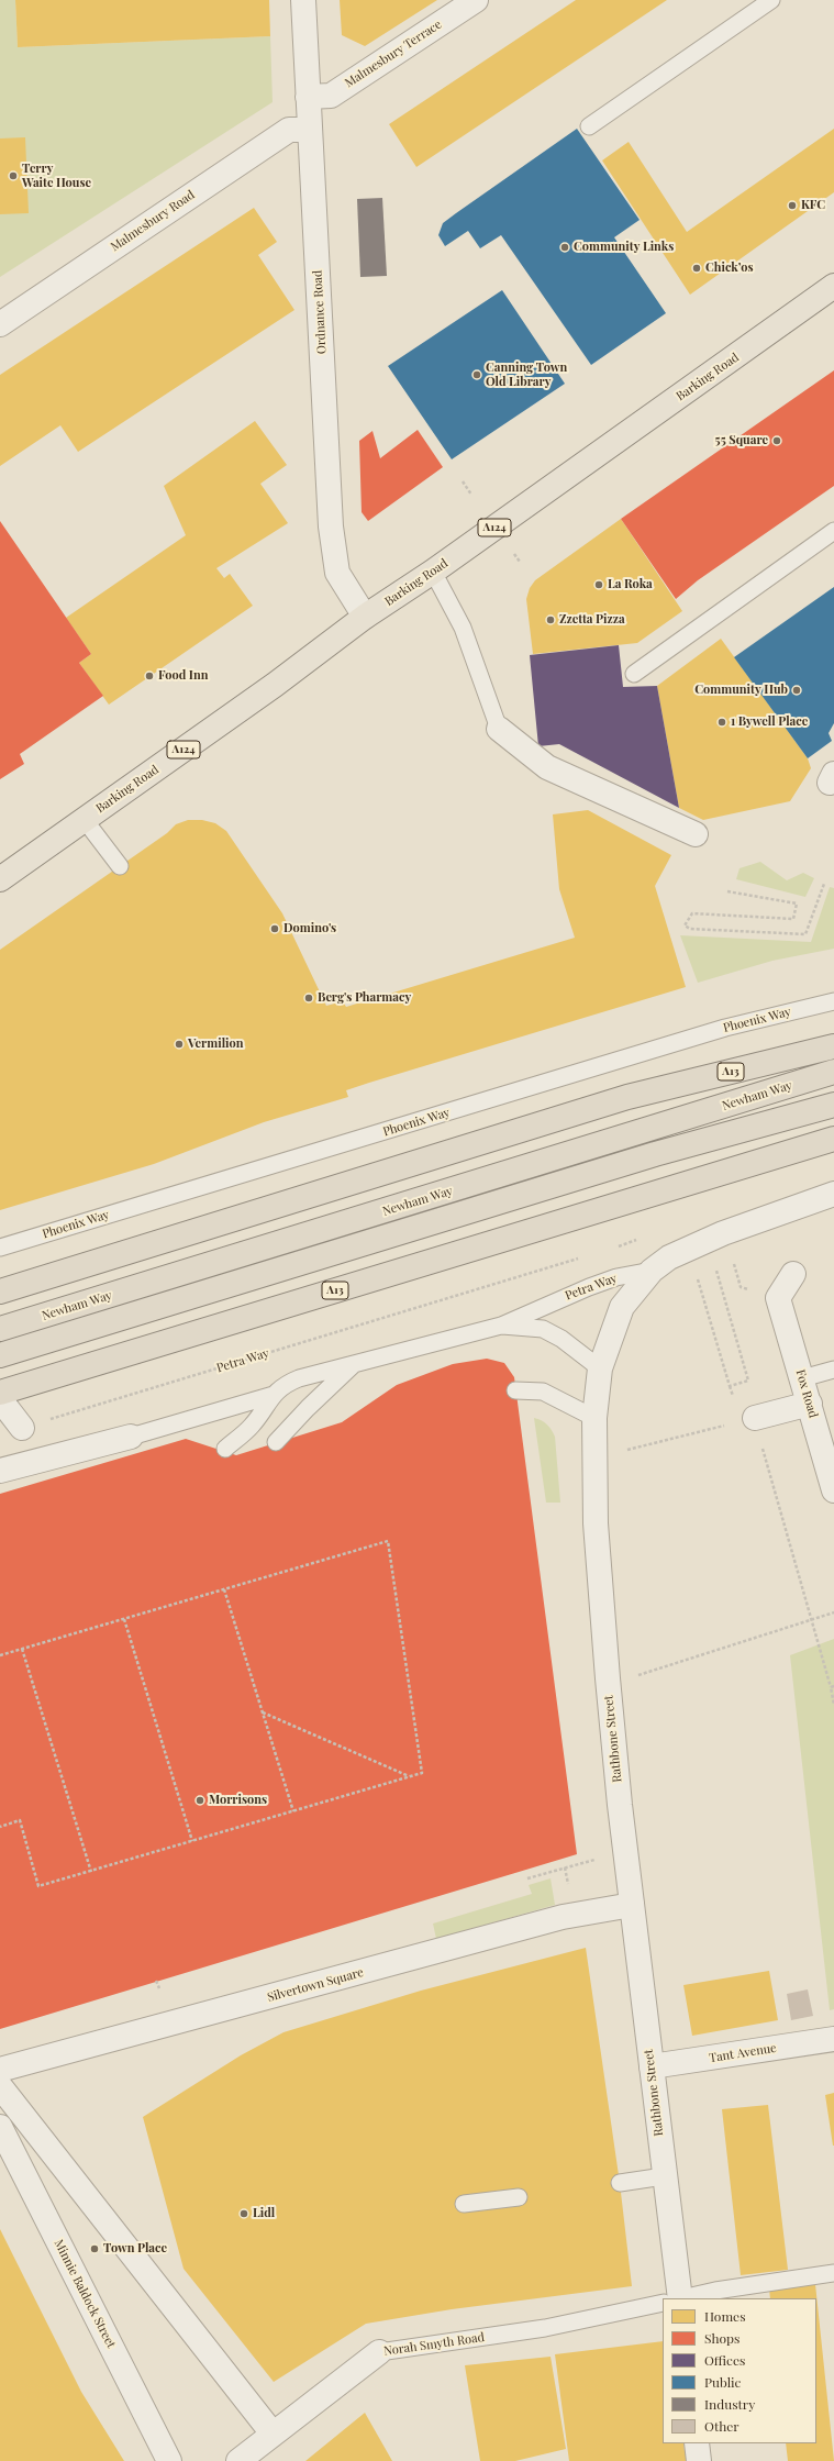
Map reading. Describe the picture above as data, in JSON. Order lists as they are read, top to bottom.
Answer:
{
  "streets": {
    "highway": ["A13", "Newham Way"],
    "main road": ["Barking Road", "A124"],
    "street": [
      "Malmesbury Terrace",
      "Malmesbury Road",
      "Ordnance Road",
      "Fox Road",
      "Rathbone Street",
      "Silvertown Square",
      "Tant Avenue",
      "Minnie Baldock Street",
      "Norah Smyth Road"
    ],
    "lane": ["Phoenix Way", "Petra Way"]
  },
  "crossings": [
    ["Malmesbury Terrace", "Ordnance Road"],
    ["Malmesbury Road", "Ordnance Road"],
    ["Ordnance Road", "Barking Road"],
    ["Petra Way", "Rathbone Street"],
    ["Rathbone Street", "Silvertown Square"],
    ["Rathbone Street", "Tant Avenue"]
  ],
  "places": [
    "Terry Waite House",
    "KFC",
    "Community Links",
    "Chick’os",
    "Canning Town Old Library",
    "55 Square",
    "La Roka",
    "Zzetta Pizza",
    "Food Inn",
    "Community Hub",
    "1 Bywell Place",
    "Domino's",
    "Berg's Pharmacy",
    "Vermilion",
    "Morrisons",
    "Lidl",
    "Town Place"
  ],
  "legend": [
    "Homes",
    "Shops",
    "Offices",
    "Public",
    "Industry",
    "Other"
  ]
}
